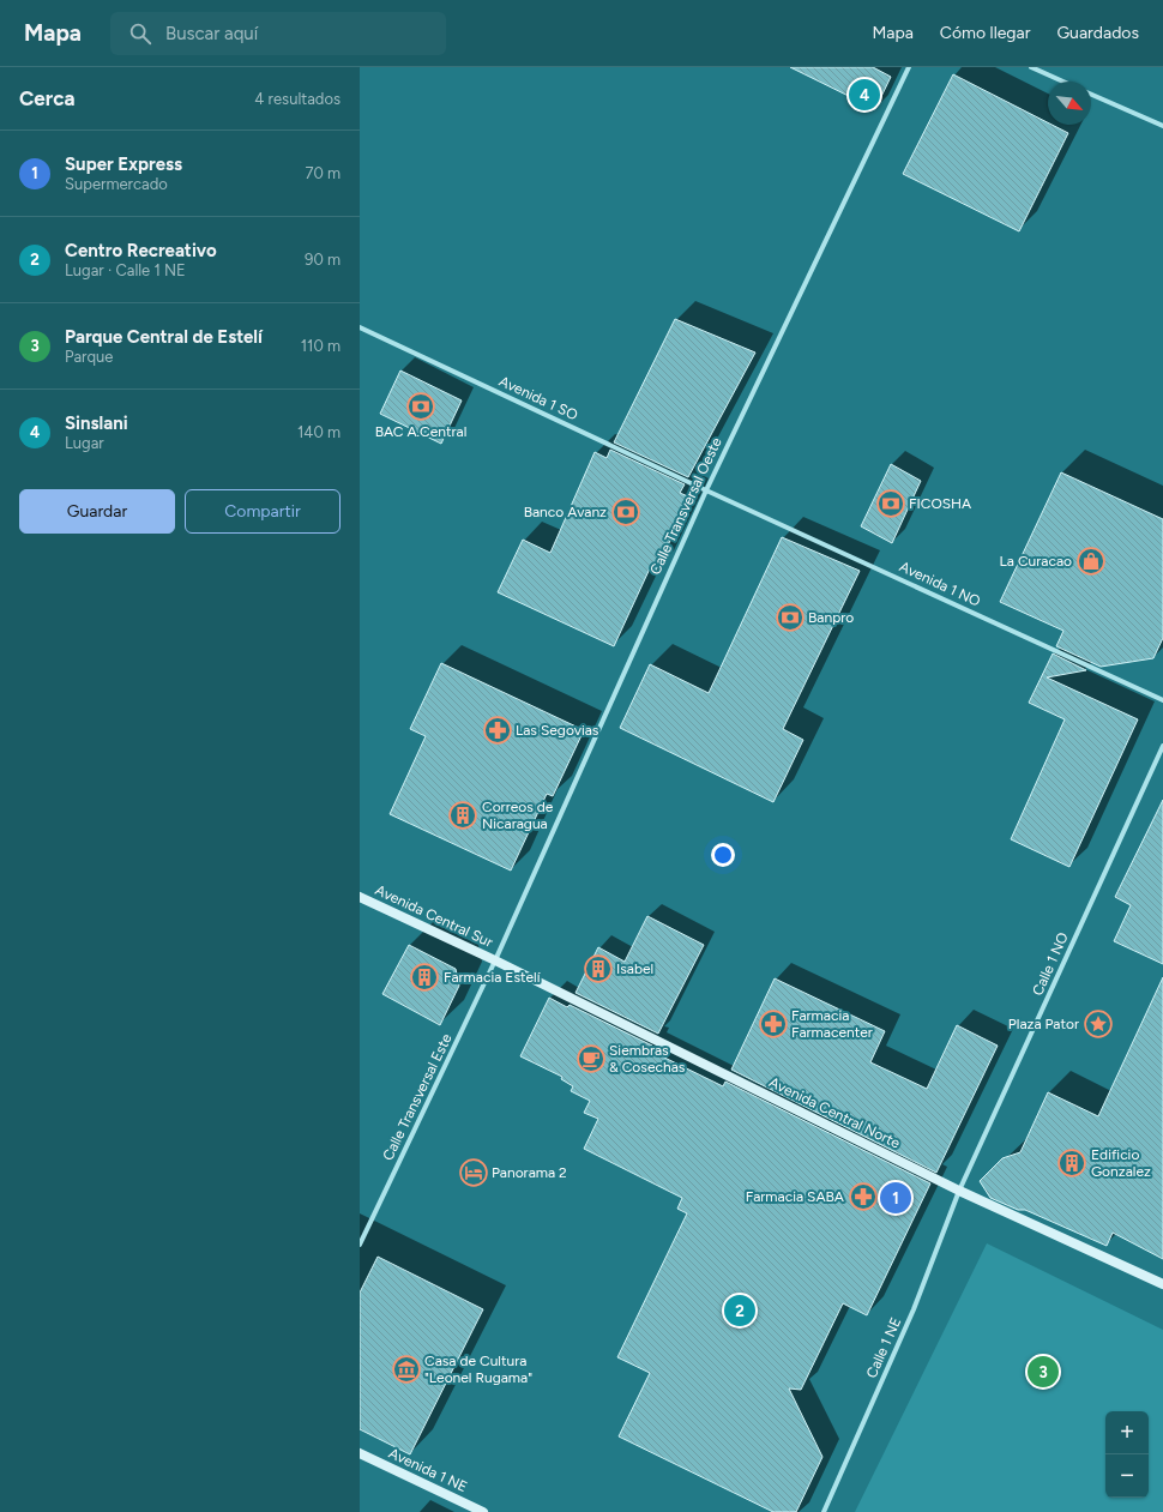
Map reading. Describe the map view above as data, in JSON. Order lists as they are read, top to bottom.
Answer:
{
  "streets": {
    "street": [
      "Avenida 1 SO",
      "Calle Transversal Oeste",
      "Avenida 1 NO",
      "Avenida Central Sur",
      "Calle 1 NO",
      "Calle Transversal Este",
      "Avenida Central Norte",
      "Calle 1 NE",
      "Avenida 1 NE"
    ]
  },
  "crossings": [
    ["Avenida 1 SO", "Calle Transversal Oeste"],
    ["Avenida 1 SO", "Avenida 1 NO"],
    ["Calle Transversal Oeste", "Avenida 1 NO"],
    ["Calle Transversal Oeste", "Avenida Central Sur"],
    ["Calle Transversal Oeste", "Calle Transversal Este"],
    ["Calle Transversal Oeste", "Avenida Central Norte"],
    ["Avenida Central Sur", "Calle Transversal Este"],
    ["Avenida Central Sur", "Avenida Central Norte"],
    ["Calle 1 NO", "Avenida Central Norte"],
    ["Calle 1 NO", "Calle 1 NE"],
    ["Calle Transversal Este", "Avenida Central Norte"],
    ["Avenida Central Norte", "Calle 1 NE"]
  ],
  "places": {
    "bank": [
      "BAC A.Central",
      "FICOSHA",
      "Banco Avanz",
      "Banpro"
    ],
    "shop": ["La Curacao"],
    "pharmacy": ["Las Segovias", "Farmacia Farmacenter", "Farmacia SABA"],
    "building": [
      "Correos de Nicaragua",
      "Isabel",
      "Farmacia Estelí",
      "Edificio Gonzalez"
    ],
    "place": ["Plaza Pator"],
    "cafe": ["Siembras & Cosechas"],
    "hotel": ["Panorama 2"],
    "museum": ["Casa de Cultura \"Leonel Rugama\""]
  },
  "north": "bottom right",
  "page": {
    "header": "Mapa",
    "search": "Buscar aquí",
    "nav": ["Mapa", "Cómo llegar", "Guardados"],
    "heading": ["Cerca", "4 resultados"],
    "pins": [
      "4",
      "1",
      "2",
      "3"
    ],
    "list": [
      {
        "mark": "1",
        "name": "Super Express",
        "note": "Supermercado",
        "value": "70 m"
      },
      {
        "mark": "2",
        "name": "Centro Recreativo",
        "note": "Lugar · Calle 1 NE",
        "value": "90 m"
      },
      {
        "mark": "3",
        "name": "Parque Central de Estelí",
        "note": "Parque",
        "value": "110 m"
      },
      {
        "mark": "4",
        "name": "Sinslani",
        "note": "Lugar",
        "value": "140 m"
      }
    ],
    "buttons": ["Guardar", "Compartir"],
    "map_buttons": ["+", "−"]
  }
}
